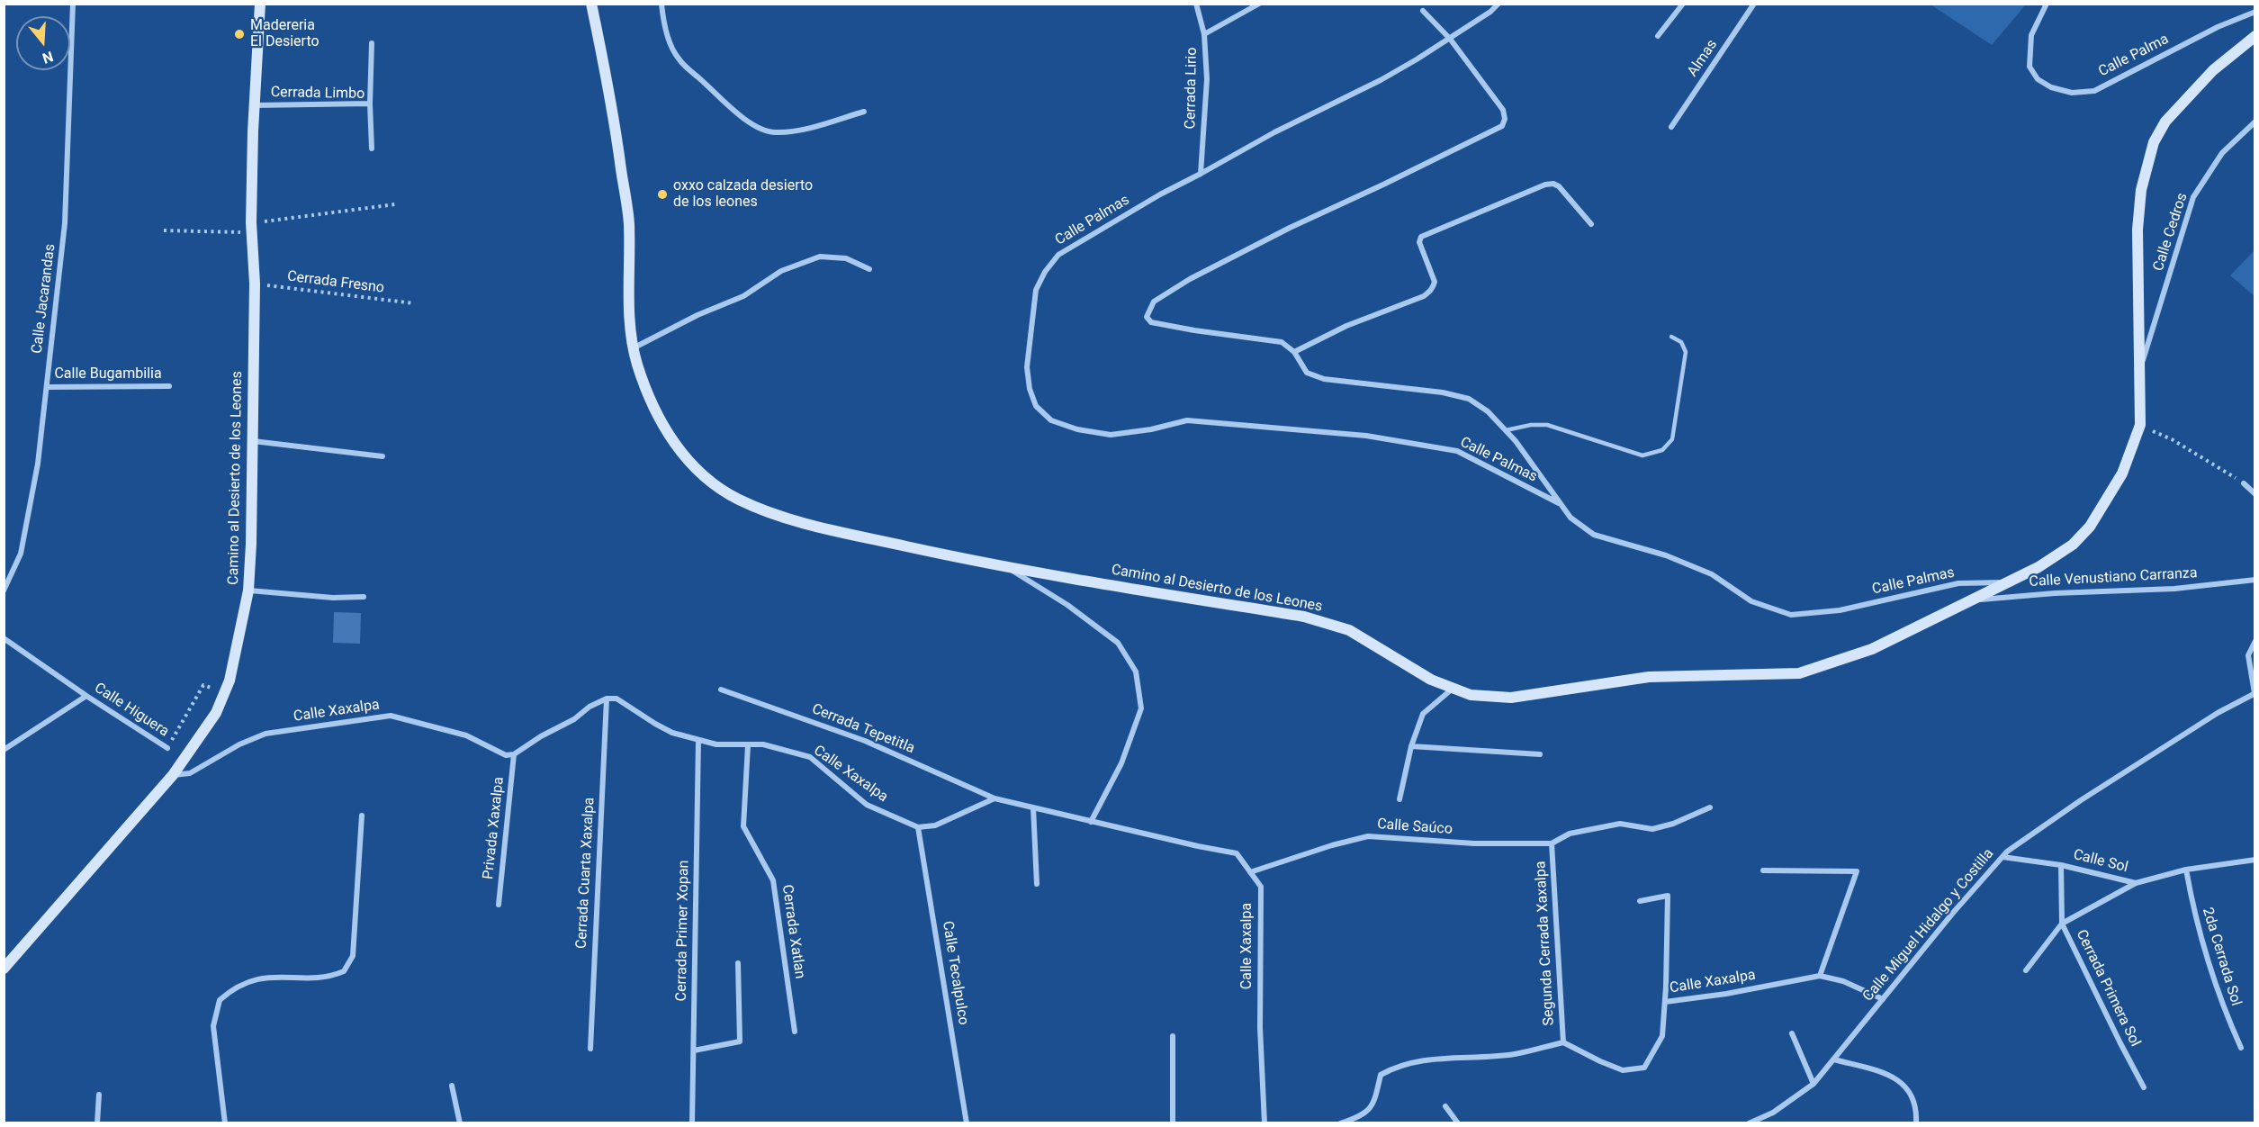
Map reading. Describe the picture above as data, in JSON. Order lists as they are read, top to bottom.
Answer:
{
  "streets": {
    "main road": ["Camino al Desierto de los Leones"],
    "street": [
      "Calle Palma",
      "Almas",
      "Cerrada Lirio",
      "Cerrada Limbo",
      "Calle Palmas",
      "Calle Cedros",
      "Calle Jacarandas",
      "Calle Bugambilia",
      "Calle Venustiano Carranza",
      "Calle Higuera",
      "Calle Xaxalpa",
      "Cerrada Tepetitla",
      "Calle Saúco",
      "Privada Xaxalpa",
      "Calle Sol",
      "Cerrada Cuarta Xaxalpa",
      "Calle Miguel Hidalgo y Costilla",
      "Cerrada Primer Xopan",
      "Cerrada Xatlan",
      "Segunda Cerrada Xaxalpa",
      "2da Cerrada Sol",
      "Calle Tecalpulco",
      "Cerrada Primera Sol"
    ],
    "path": ["Cerrada Fresno"]
  },
  "crossings": [
    ["Cerrada Lirio", "Calle Palmas"],
    ["Cerrada Limbo", "Camino al Desierto de los Leones"],
    ["Calle Palmas", "Camino al Desierto de los Leones"],
    ["Calle Cedros", "Camino al Desierto de los Leones"],
    ["Cerrada Fresno", "Camino al Desierto de los Leones"],
    ["Calle Jacarandas", "Calle Bugambilia"],
    ["Camino al Desierto de los Leones", "Calle Venustiano Carranza"],
    ["Camino al Desierto de los Leones", "Calle Higuera"],
    ["Camino al Desierto de los Leones", "Calle Xaxalpa"],
    ["Calle Xaxalpa", "Cerrada Tepetitla"],
    ["Calle Xaxalpa", "Calle Saúco"],
    ["Calle Xaxalpa", "Privada Xaxalpa"],
    ["Calle Xaxalpa", "Cerrada Cuarta Xaxalpa"],
    ["Calle Xaxalpa", "Calle Miguel Hidalgo y Costilla"],
    ["Calle Xaxalpa", "Cerrada Primer Xopan"],
    ["Calle Xaxalpa", "Cerrada Xatlan"],
    ["Calle Xaxalpa", "Segunda Cerrada Xaxalpa"],
    ["Calle Xaxalpa", "Calle Tecalpulco"],
    ["Calle Saúco", "Segunda Cerrada Xaxalpa"],
    ["Calle Sol", "Calle Miguel Hidalgo y Costilla"],
    ["Calle Sol", "2da Cerrada Sol"],
    ["Calle Sol", "Cerrada Primera Sol"]
  ],
  "places": ["Madereria El Desierto", "oxxo calzada desierto de los leones"],
  "north": "bottom"
}
